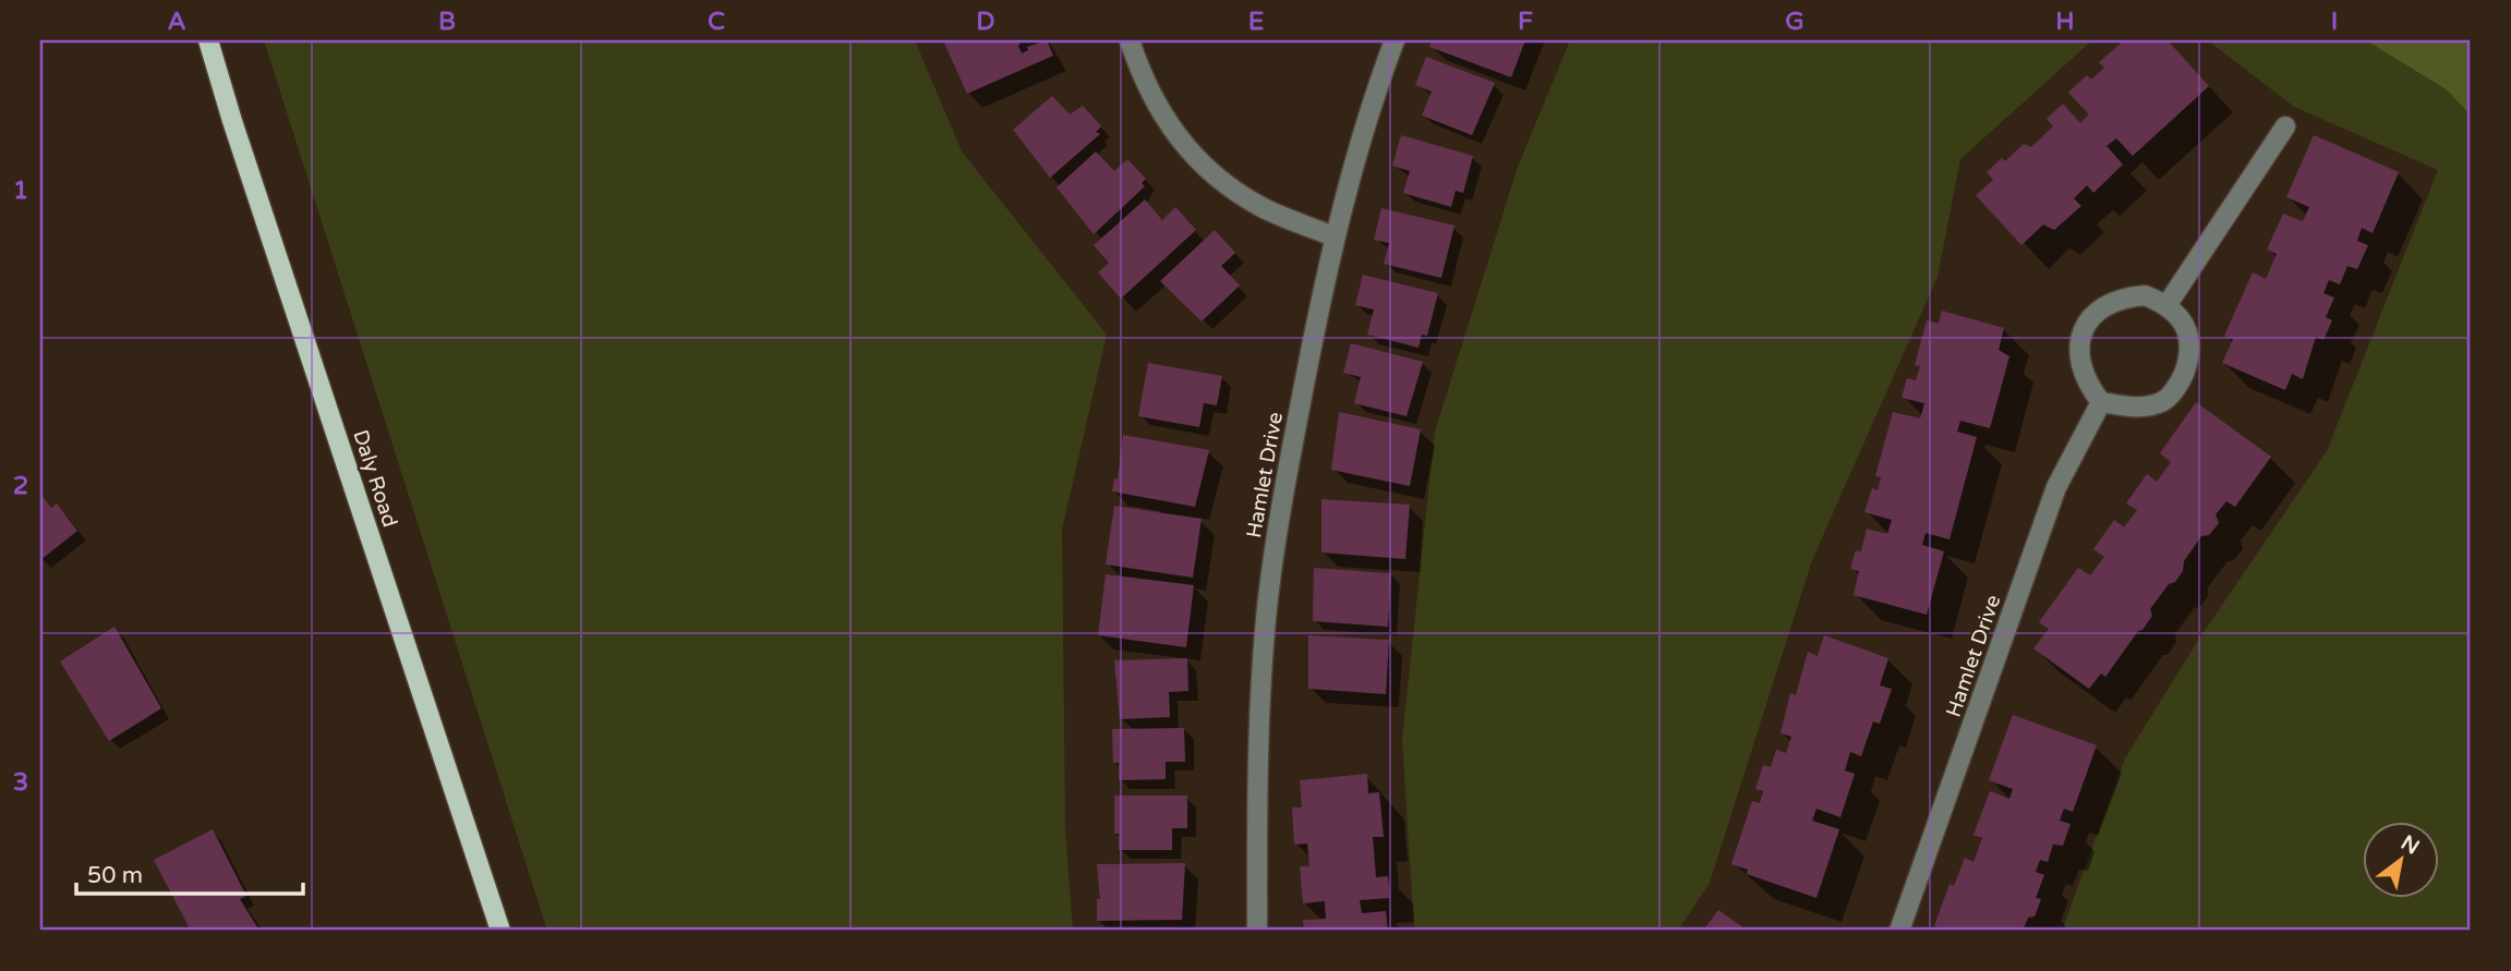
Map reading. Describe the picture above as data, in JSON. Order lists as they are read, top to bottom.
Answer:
{
  "streets": {
    "main road": ["Daly Road"],
    "street": ["Hamlet Drive"]
  },
  "scale_bar": "50 m",
  "north": "top right",
  "grid": {
    "columns": [
      "A",
      "B",
      "C",
      "D",
      "E",
      "F",
      "G",
      "H",
      "I"
    ],
    "rows": ["1", "2", "3"]
  }
}
